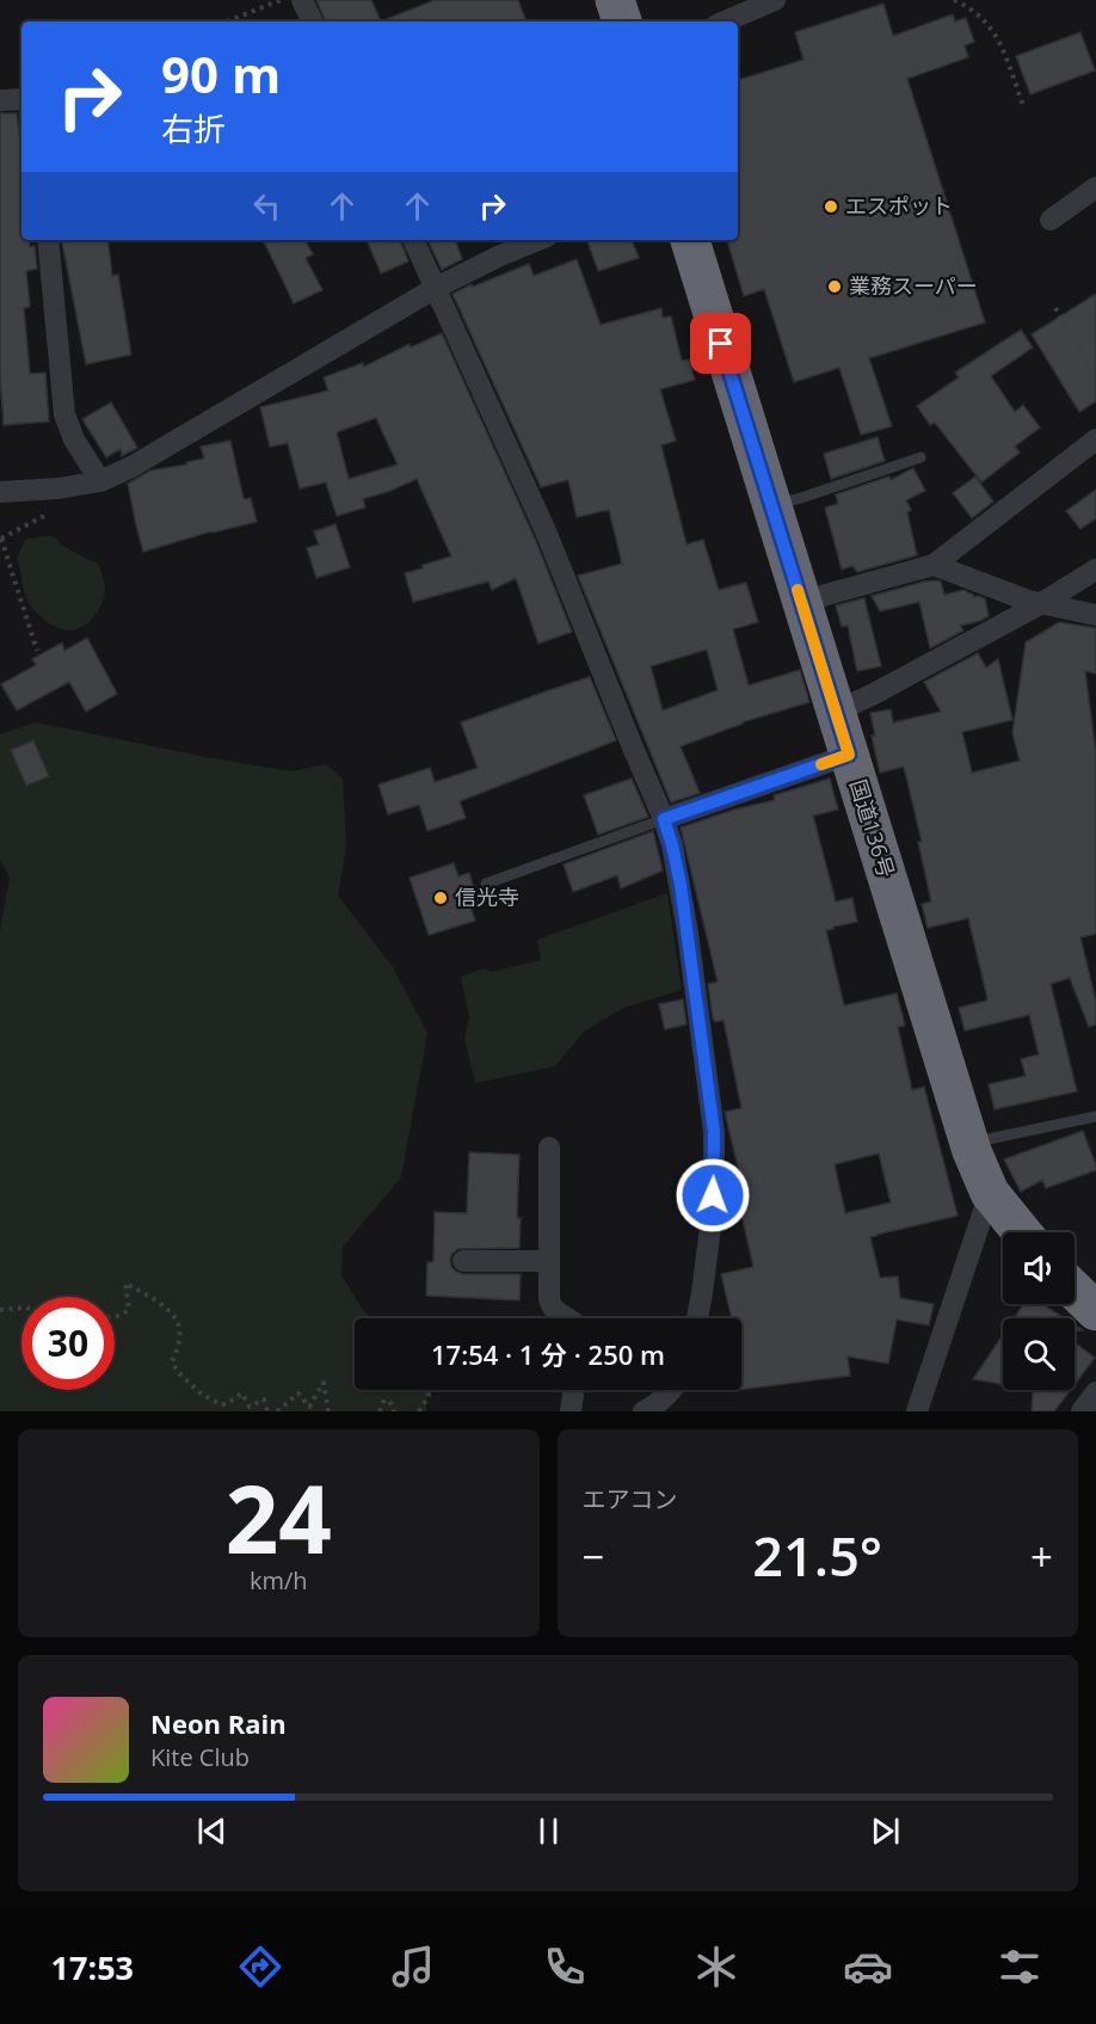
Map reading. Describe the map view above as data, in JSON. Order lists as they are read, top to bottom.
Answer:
{
  "streets": {
    "highway": ["国道136号"]
  },
  "places": ["エスポット", "業務スーパー", "信光寺"],
  "page": {
    "turn": ["90 m", "右折"],
    "limit": "30",
    "trip": "17:54 · 1 分 · 250 m",
    "tile": [
      ["24", "km/h"],
      "エアコン"
    ],
    "heat": ["−", "21.5°", "+"],
    "song": ["Neon Rain", "Kite Club"],
    "tabs": "17:53"
  }
}
